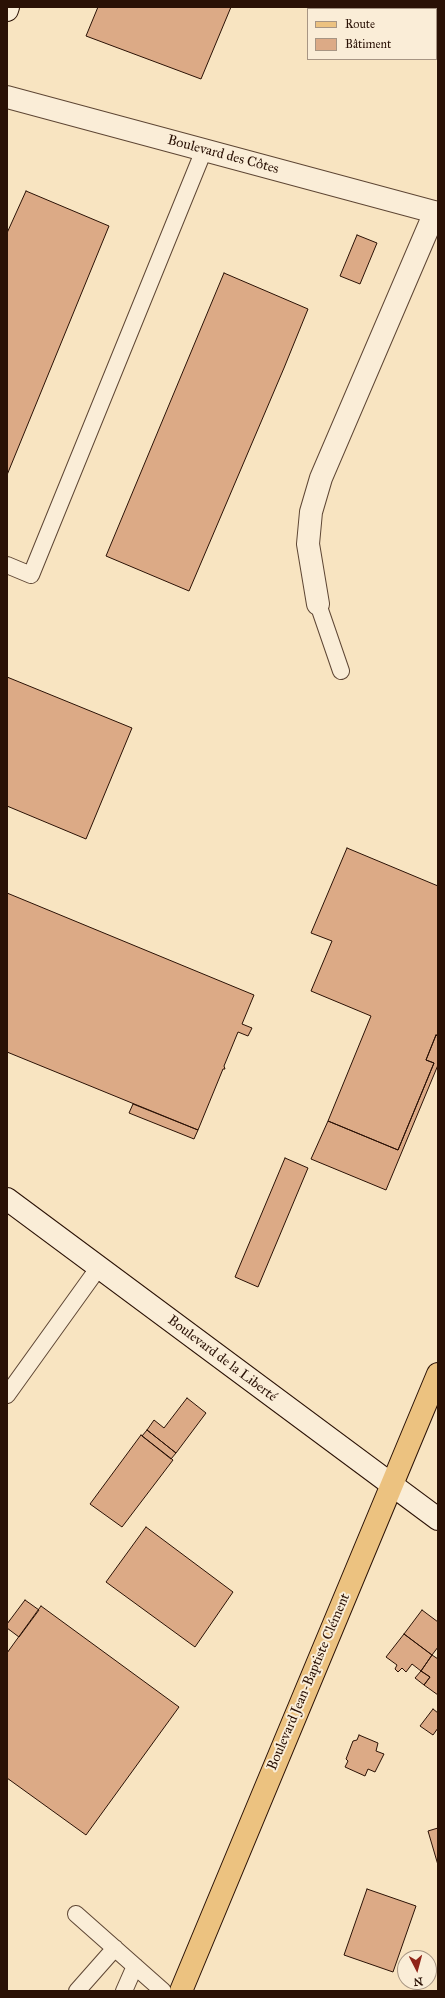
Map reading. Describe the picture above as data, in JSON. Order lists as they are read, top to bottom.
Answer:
{
  "streets": {
    "main road": ["Boulevard Jean-Baptiste Clément"],
    "street": ["Boulevard des Côtes", "Boulevard de la Liberté"]
  },
  "crossings": [
    ["Boulevard de la Liberté", "Boulevard Jean-Baptiste Clément"]
  ],
  "legend": ["Route", "Bâtiment"],
  "north": "bottom"
}
